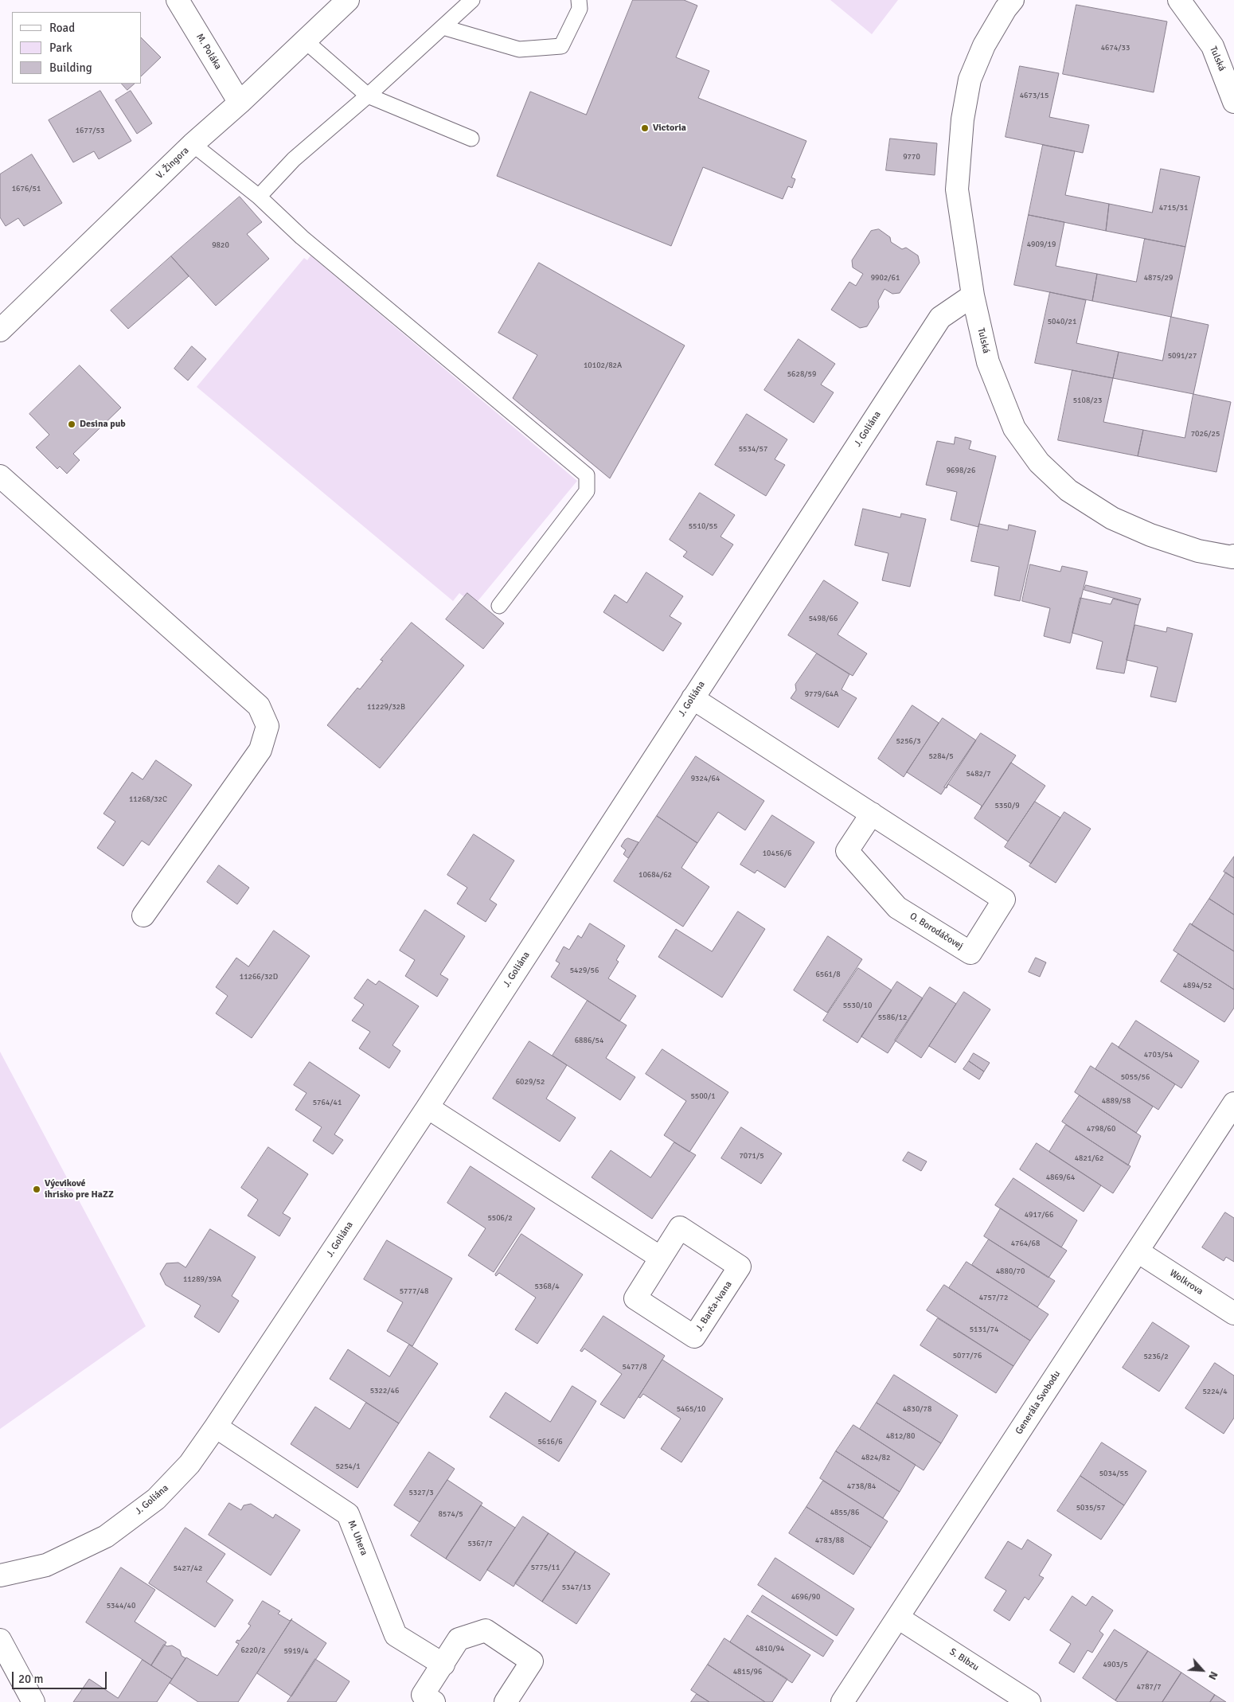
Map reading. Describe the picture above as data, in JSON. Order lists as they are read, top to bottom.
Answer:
{
  "streets": {
    "street": [
      "M. Poláka",
      "Tulská",
      "V. Žingora",
      "J. Goliána",
      "O. Borodáčovej",
      "Wolkrova",
      "J. Barča-Ivana",
      "Generála Svobodu",
      "M. Uhera",
      "S. Bibzu"
    ]
  },
  "crossings": [
    ["M. Poláka", "V. Žingora"],
    ["Tulská", "J. Goliána"],
    ["J. Goliána", "O. Borodáčovej"],
    ["J. Goliána", "M. Uhera"],
    ["Wolkrova", "Generála Svobodu"],
    ["Generála Svobodu", "S. Bibzu"]
  ],
  "places": ["Victoria", "Desina pub", "Výcvikové ihrisko pre HaZZ"],
  "house_numbers": [
    "4674/33",
    "4673/15",
    "1677/53",
    "9770",
    "1676/51",
    "4715/31",
    "4909/19",
    "9820",
    "9902/61",
    "4875/29",
    "5040/21",
    "5091/27",
    "10102/82A",
    "5628/59",
    "5108/23",
    "7026/25",
    "5534/57",
    "9698/26",
    "5510/55",
    "5498/66",
    "9779/64A",
    "11229/32B",
    "5256/3",
    "5284/5",
    "5482/7",
    "9324/64",
    "11268/32C",
    "5350/9",
    "10456/6",
    "10684/62",
    "5429/56",
    "6561/8",
    "11266/32D",
    "4894/52",
    "5530/10",
    "5586/12",
    "6886/54",
    "4703/54",
    "5055/56",
    "6029/52",
    "5500/1",
    "4889/58",
    "5764/41",
    "4798/60",
    "7071/5",
    "4821/62",
    "4869/64",
    "4917/66",
    "5506/2",
    "4764/68",
    "4880/70",
    "11289/39A",
    "5368/4",
    "5777/48",
    "4757/72",
    "5131/74",
    "5077/76",
    "5236/2",
    "5477/8",
    "5322/46",
    "5224/4",
    "5465/10",
    "4830/78",
    "4812/80",
    "5616/6",
    "4824/82",
    "5254/1",
    "5034/55",
    "4738/84",
    "5327/3",
    "5035/57",
    "4855/86",
    "8574/5",
    "4783/88",
    "5367/7",
    "5775/11",
    "5427/42",
    "5347/13",
    "4696/90",
    "5344/40",
    "4810/94",
    "6220/2",
    "5919/4",
    "4903/5",
    "4815/96",
    "4787/7"
  ],
  "legend": ["Road", "Park", "Building"],
  "scale_bar": "20 m",
  "north": "bottom right"
}
